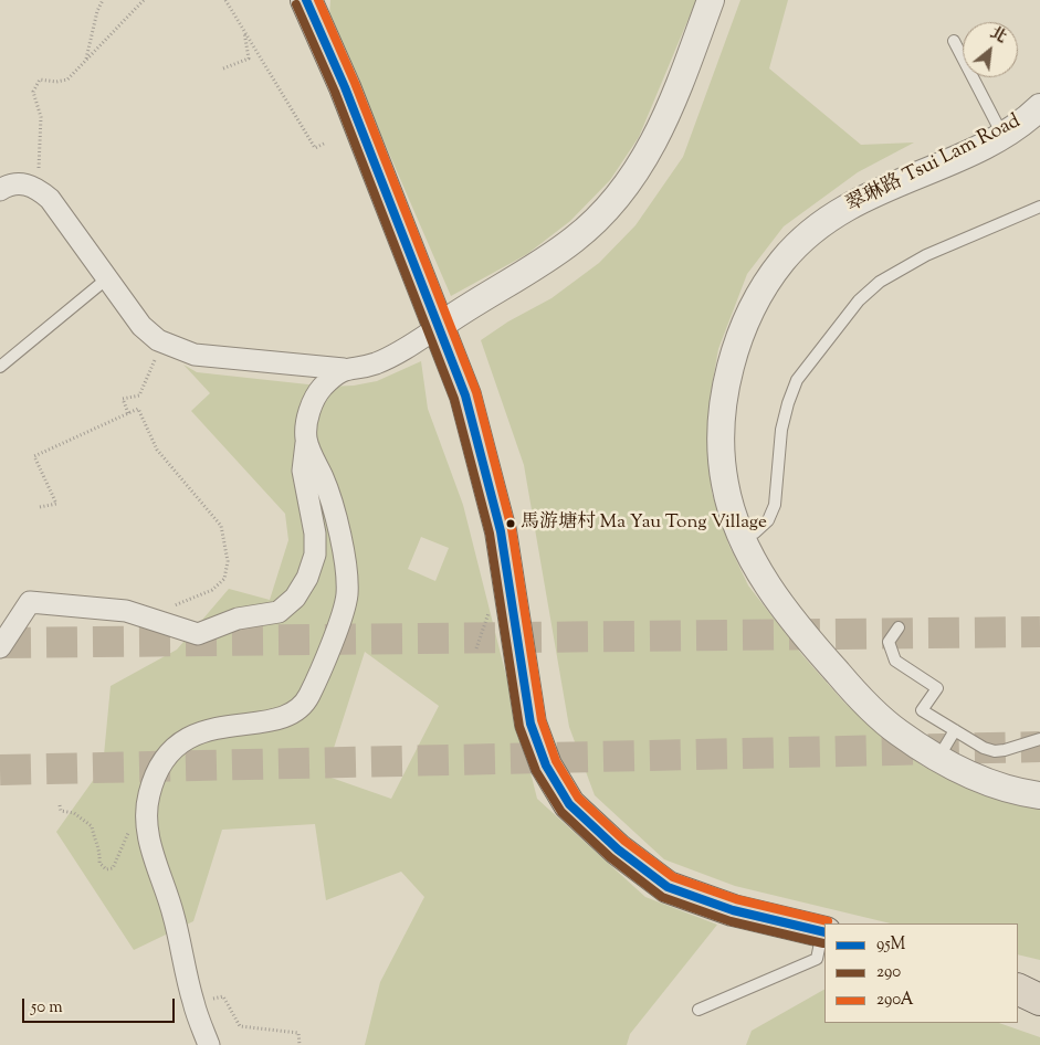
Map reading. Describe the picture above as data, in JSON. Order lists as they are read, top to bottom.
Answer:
{
  "streets": {
    "street": ["翠琳路 Tsui Lam Road"]
  },
  "places": ["馬游塘村 Ma Yau Tong Village"],
  "lines": ["transit line 95M", "transit line 290A", "transit line 290"],
  "legend": ["95M", "290", "290A"],
  "scale_bar": "50 m",
  "north": "top right"
}
